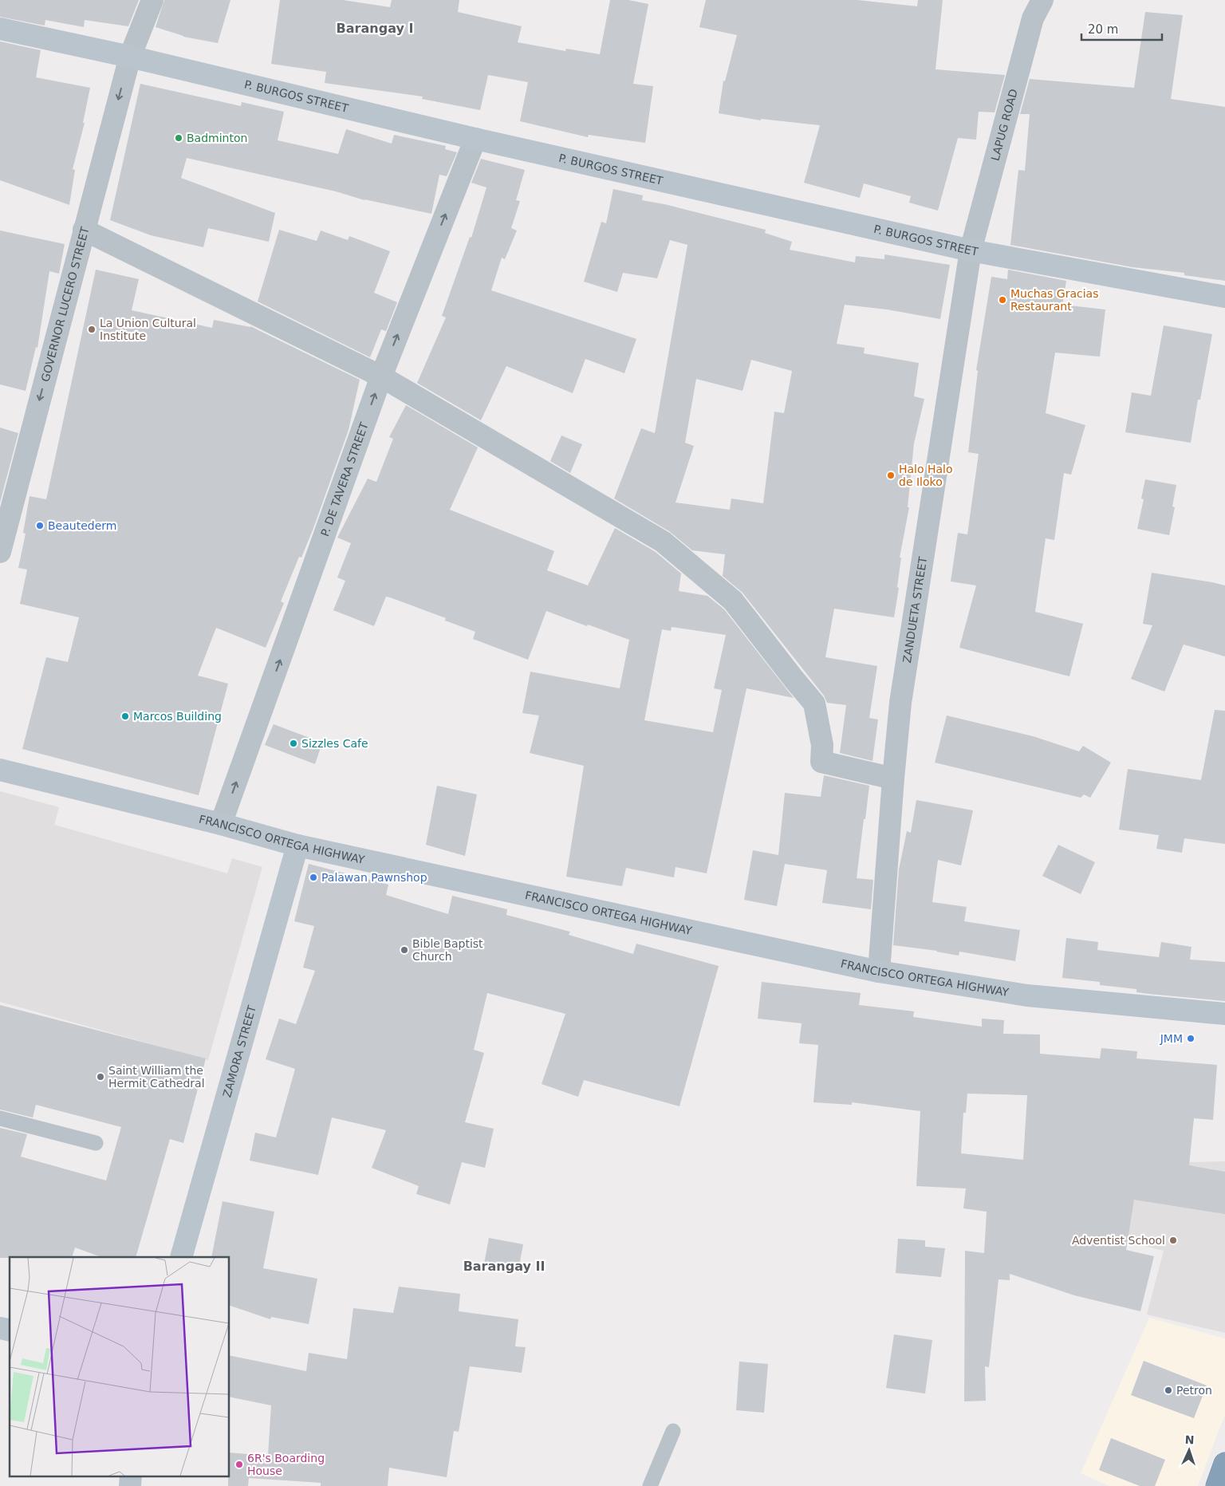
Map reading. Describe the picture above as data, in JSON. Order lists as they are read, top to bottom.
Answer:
{
  "streets": {
    "street": [
      "P. BURGOS STREET",
      "LAPUG ROAD",
      "GOVERNOR LUCERO STREET",
      "P. DE TAVERA STREET",
      "ZANDUETA STREET",
      "FRANCISCO ORTEGA HIGHWAY",
      "ZAMORA STREET"
    ]
  },
  "crossings": [
    ["P. BURGOS STREET", "LAPUG ROAD"],
    ["P. BURGOS STREET", "GOVERNOR LUCERO STREET"],
    ["P. BURGOS STREET", "P. DE TAVERA STREET"],
    ["P. BURGOS STREET", "ZANDUETA STREET"],
    ["LAPUG ROAD", "ZANDUETA STREET"],
    ["P. DE TAVERA STREET", "FRANCISCO ORTEGA HIGHWAY"],
    ["ZANDUETA STREET", "FRANCISCO ORTEGA HIGHWAY"],
    ["FRANCISCO ORTEGA HIGHWAY", "ZAMORA STREET"]
  ],
  "one_way": ["GOVERNOR LUCERO STREET", "P. DE TAVERA STREET"],
  "districts": ["Barangay I", "Barangay II"],
  "places": [
    "Badminton",
    "Muchas Gracias Restaurant",
    "La Union Cultural Institute",
    "Halo Halo de Iloko",
    "Beautederm",
    "Marcos Building",
    "Sizzles Cafe",
    "Palawan Pawnshop",
    "Bible Baptist Church",
    "JMM",
    "Saint William the Hermit Cathedral",
    "Adventist School",
    "Petron",
    "6R's Boarding House"
  ],
  "scale_bar": "20 m",
  "north": "top"
}
